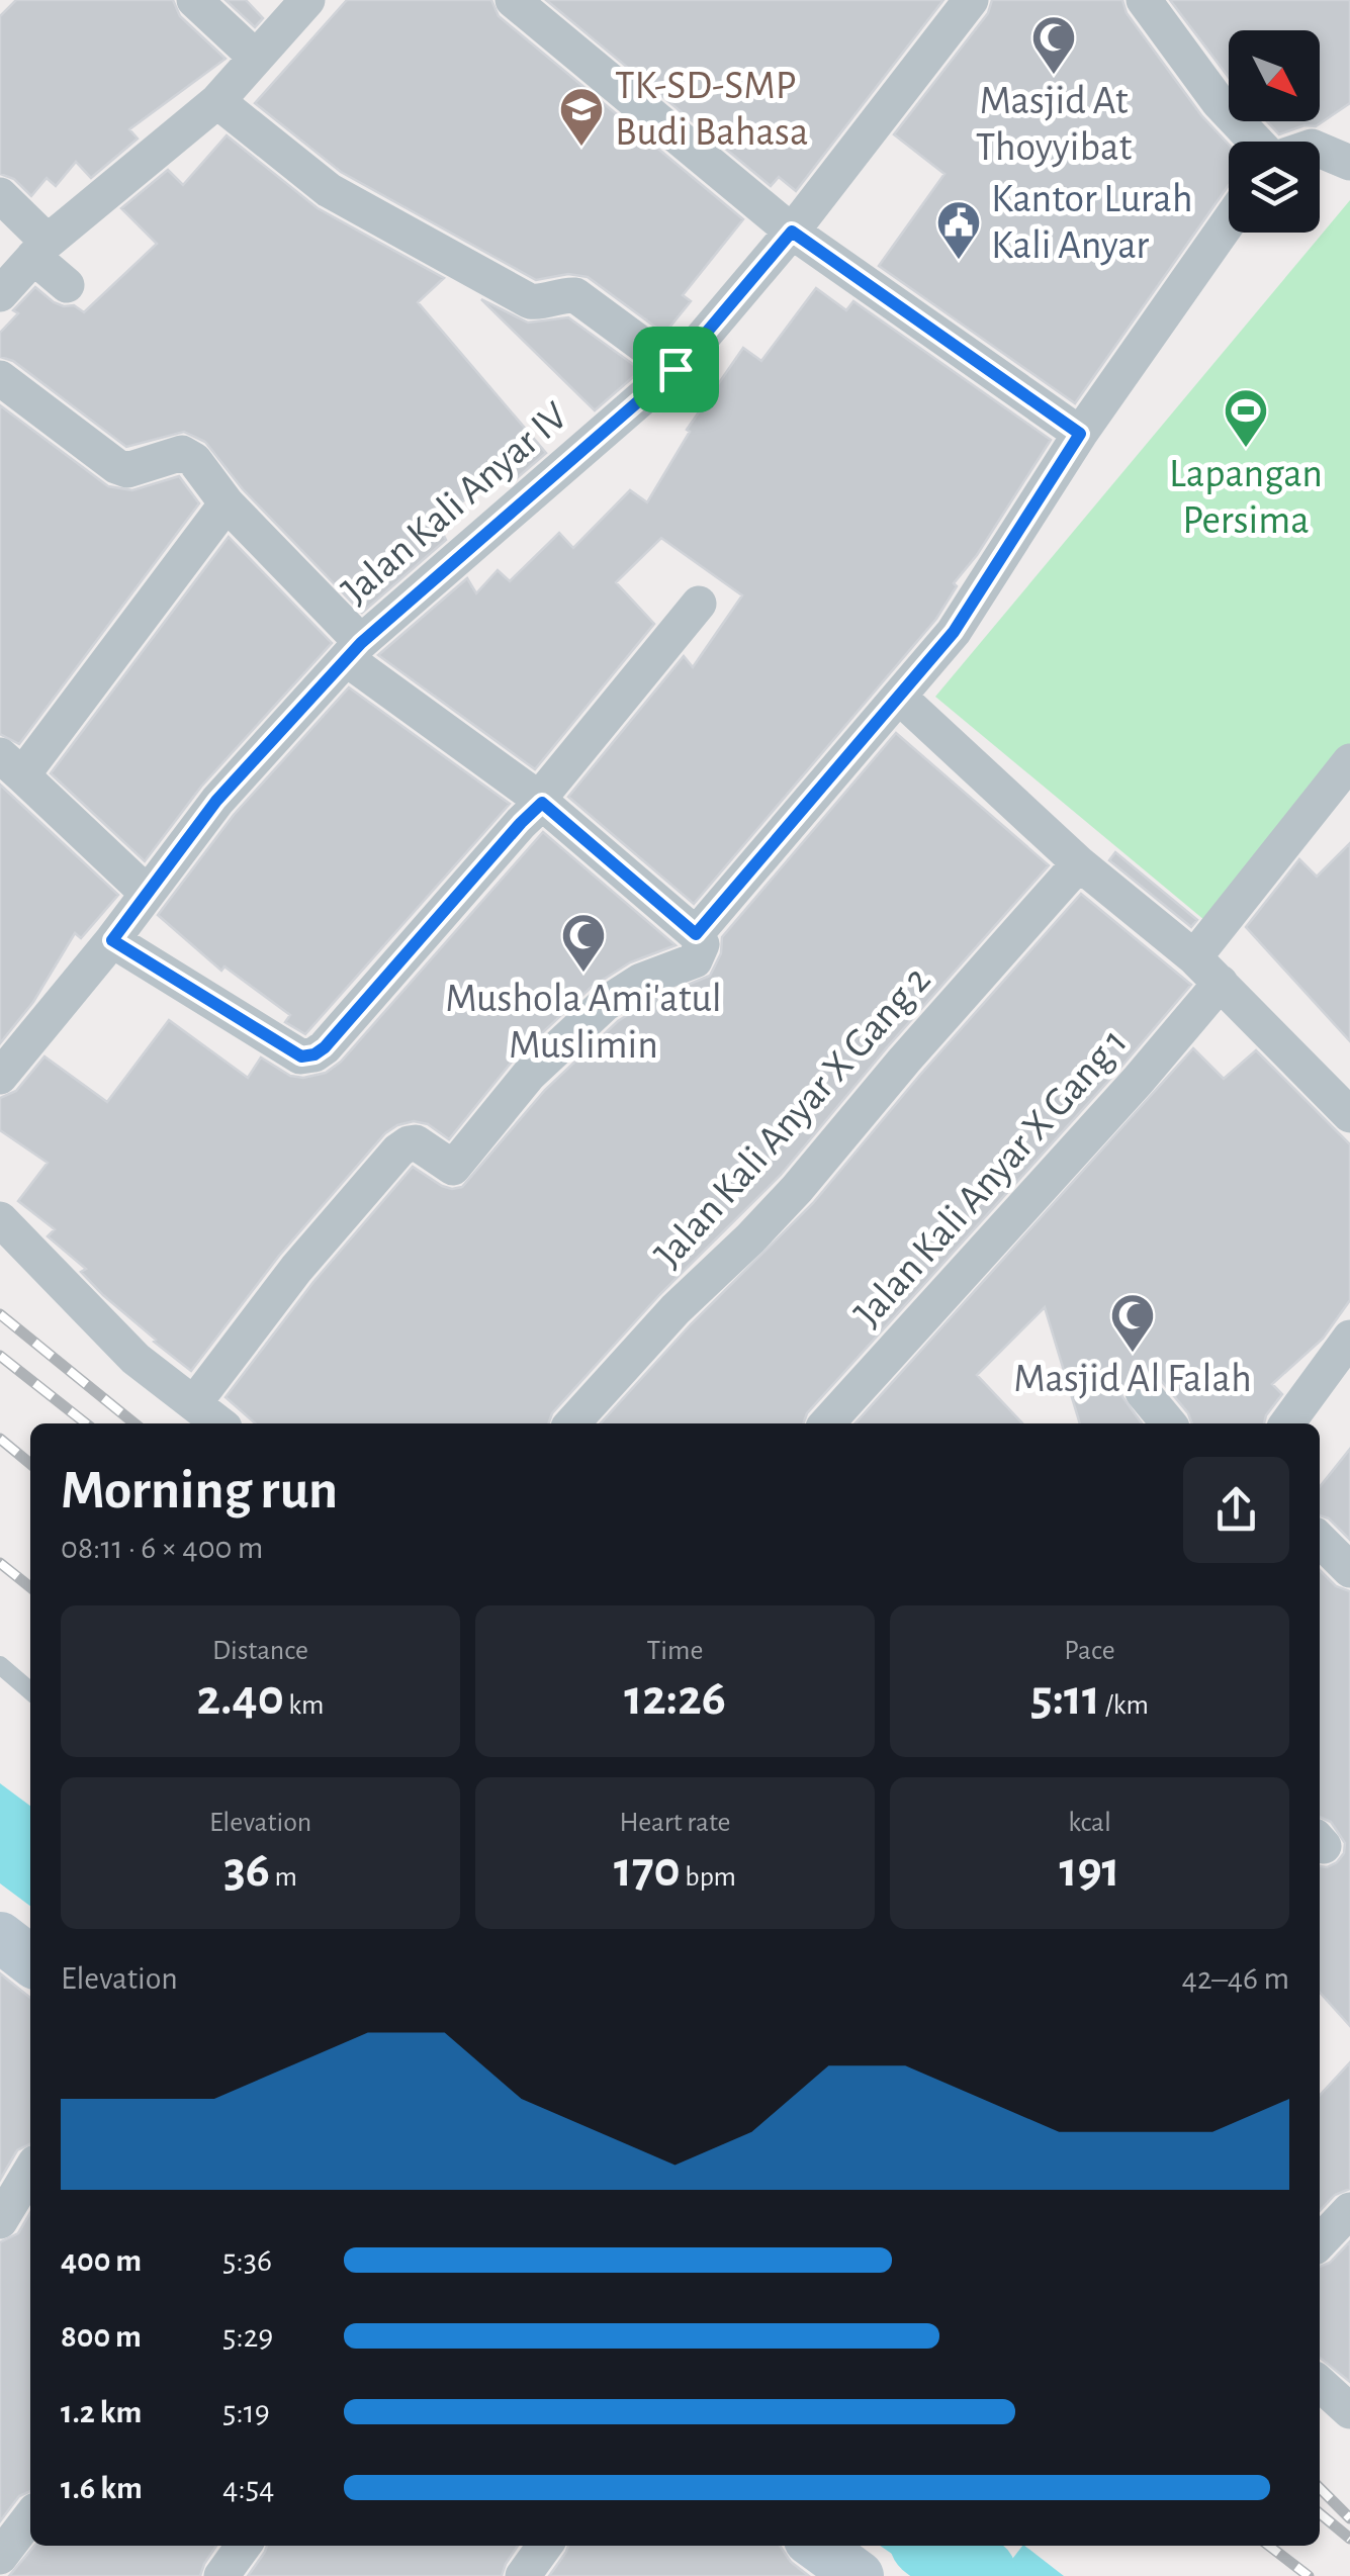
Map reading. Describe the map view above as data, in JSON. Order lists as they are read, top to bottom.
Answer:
{
  "streets": {
    "street": ["Jalan Kali Anyar IV", "Jalan Kali Anyar X Gang 2", "Jalan Kali Anyar X Gang 1"]
  },
  "places": {
    "mosque": ["Masjid At Thoyyibat", "Mushola Ami'atul Muslimin", "Masjid Al Falah"],
    "school or university": ["TK-SD-SMP Budi Bahasa"],
    "public building": ["Kantor Lurah Kali Anyar"],
    "sports": ["Lapangan Persima"]
  },
  "north": "bottom right",
  "page": {
    "heading": ["Morning run", "08:11 · 6 × 400 m"],
    "stats": [
      ["Distance", "2.40 km"],
      ["Time", "12:26"],
      ["Pace", "5:11 /km"],
      ["Elevation", "36 m"],
      ["Heart rate", "170 bpm"],
      ["kcal", "191"]
    ],
    "chart": ["Elevation", "42–46 m"],
    "list": [
      {
        "name": "400 m",
        "note": "5:36"
      },
      {
        "name": "800 m",
        "note": "5:29"
      },
      {
        "name": "1.2 km",
        "note": "5:19"
      },
      {
        "name": "1.6 km",
        "note": "4:54"
      }
    ]
  }
}
